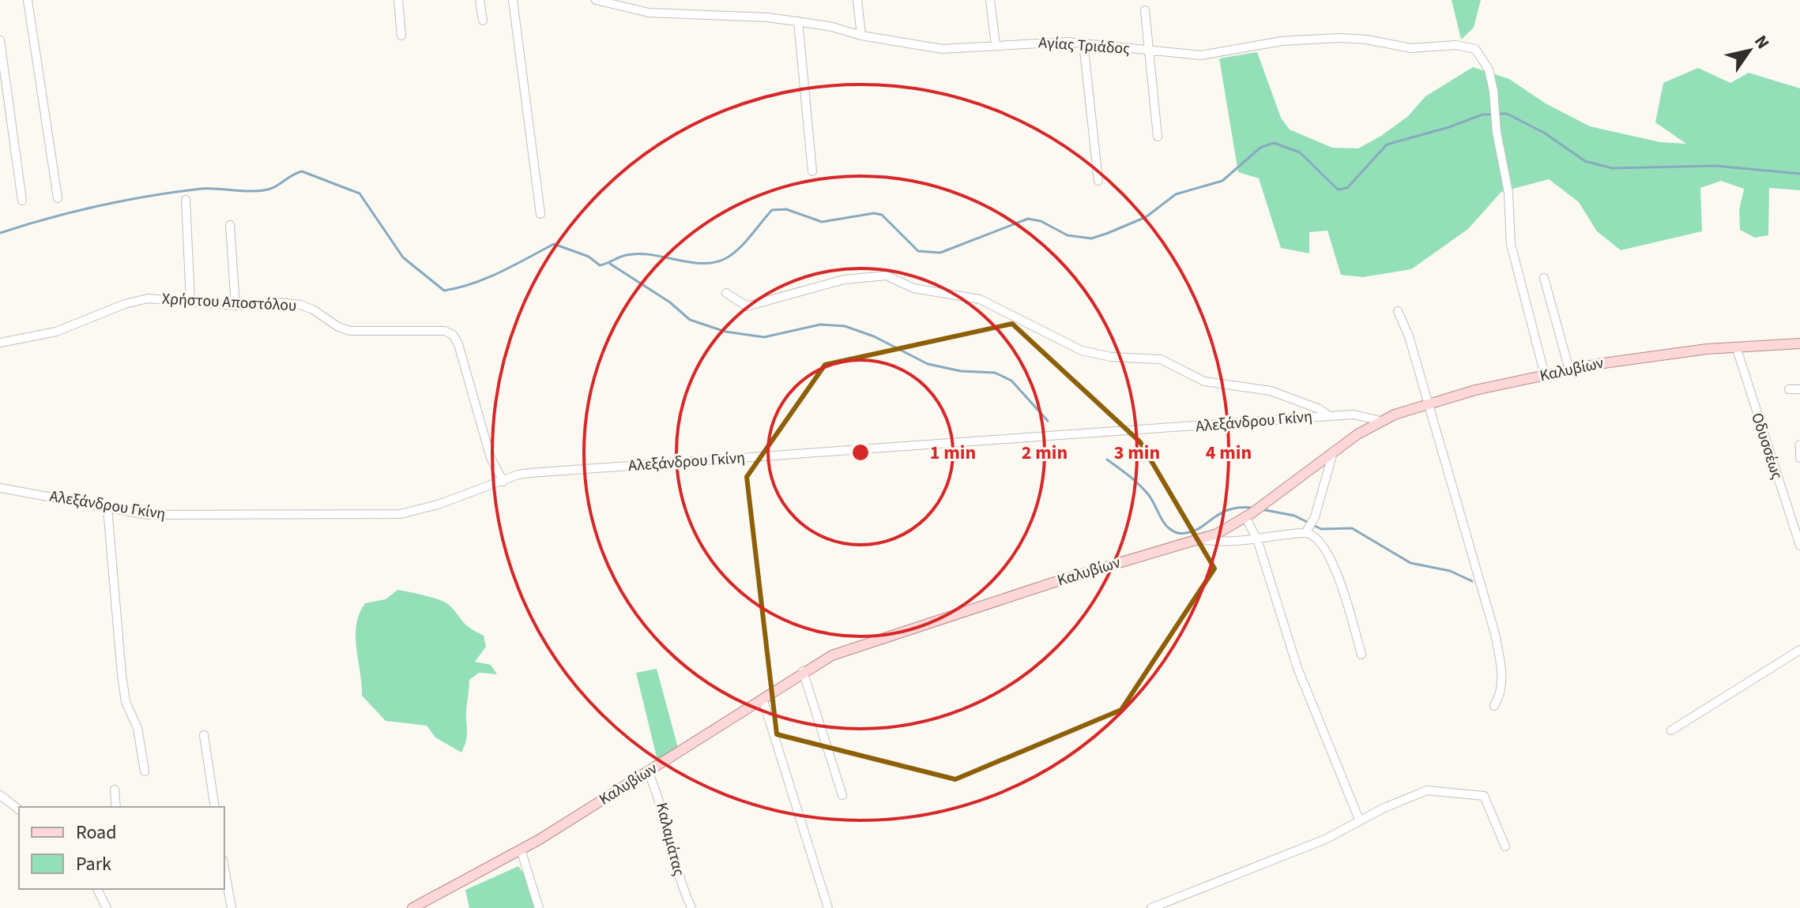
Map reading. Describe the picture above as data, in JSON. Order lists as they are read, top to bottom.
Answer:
{
  "streets": {
    "main road": ["Καλυβίων"],
    "street": [
      "Αγίας Τριάδος",
      "Χρήστου Αποστόλου",
      "Αλεξάνδρου Γκίνη",
      "Οδυσσέως",
      "Καλαμάτας"
    ]
  },
  "crossings": [
    ["Αγίας Τριάδος", "Καλυβίων"],
    ["Χρήστου Αποστόλου", "Αλεξάνδρου Γκίνη"],
    ["Καλυβίων", "Αλεξάνδρου Γκίνη"],
    ["Καλυβίων", "Οδυσσέως"],
    ["Καλυβίων", "Καλαμάτας"]
  ],
  "legend": ["Road", "Park"],
  "north": "top right",
  "rings": [
    "1 min",
    "2 min",
    "3 min",
    "4 min"
  ]
}
